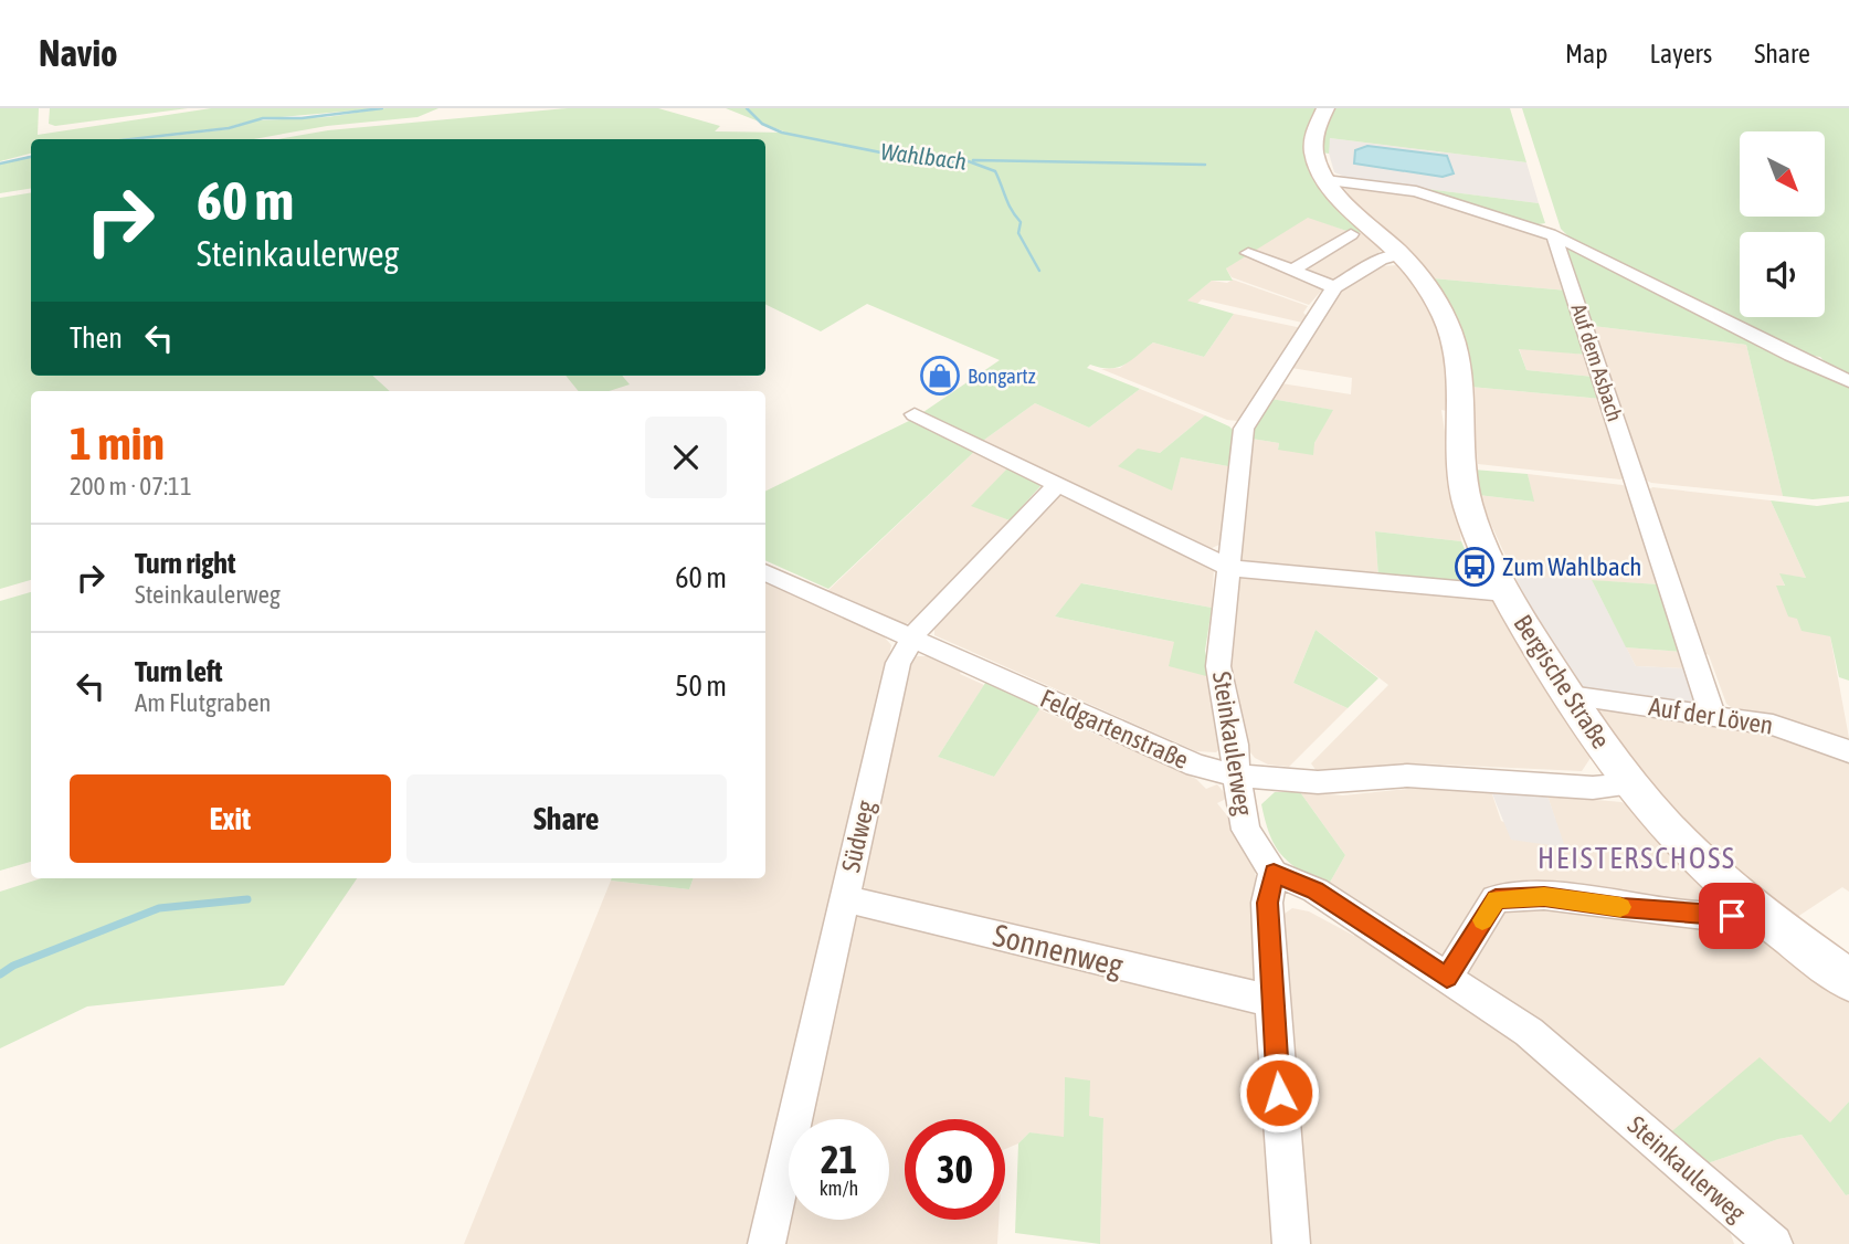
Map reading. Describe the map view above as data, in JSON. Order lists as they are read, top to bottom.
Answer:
{
  "streets": {
    "main road": ["Bergische Straße"],
    "street": [
      "Auf dem Asbach",
      "Auf der Löven",
      "Feldgartenstraße",
      "Steinkaulerweg",
      "Südweg",
      "Sonnenweg"
    ]
  },
  "crossings": [
    ["Auf dem Asbach", "Auf der Löven"],
    ["Bergische Straße", "Auf der Löven"],
    ["Bergische Straße", "Feldgartenstraße"],
    ["Bergische Straße", "Steinkaulerweg"],
    ["Feldgartenstraße", "Steinkaulerweg"],
    ["Feldgartenstraße", "Südweg"],
    ["Südweg", "Sonnenweg"]
  ],
  "districts": ["HEISTERSCHOSS"],
  "water": ["Wahlbach"],
  "places": {
    "shop": ["Bongartz"],
    "bus stop": ["Zum Wahlbach"]
  },
  "north": "bottom right",
  "page": {
    "header": "Navio",
    "nav": ["Map", "Layers", "Share"],
    "turn": ["60 m", "Steinkaulerweg"],
    "then": "Then",
    "heading": ["1 min", "200 m · 07:11"],
    "list": [
      {
        "name": "Turn right",
        "note": "Steinkaulerweg",
        "value": "60 m"
      },
      {
        "name": "Turn left",
        "note": "Am Flutgraben",
        "value": "50 m"
      }
    ],
    "buttons": ["Exit", "Share"],
    "speed": "21 km/h",
    "limit": "30"
  }
}
